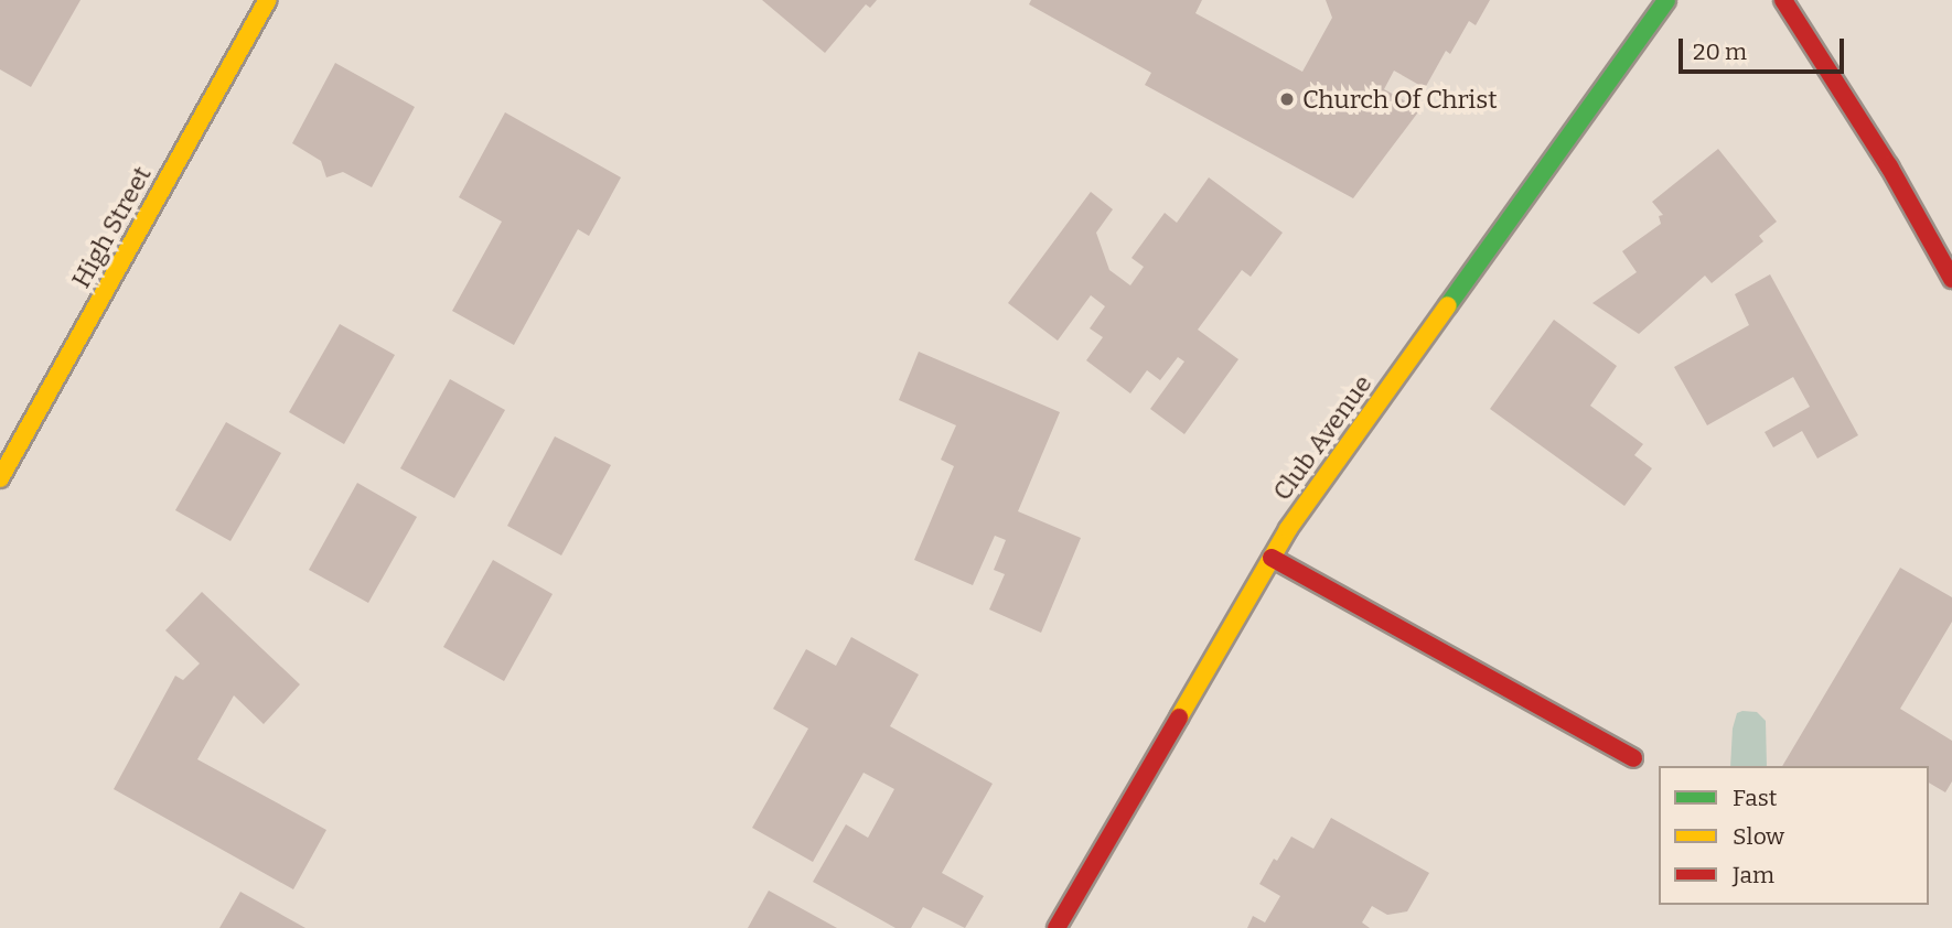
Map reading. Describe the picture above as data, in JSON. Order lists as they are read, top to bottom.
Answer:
{
  "streets": {
    "street": ["High Street", "Club Avenue"]
  },
  "places": ["Church Of Christ"],
  "legend": ["Fast", "Slow", "Jam"],
  "scale_bar": "20 m"
}
